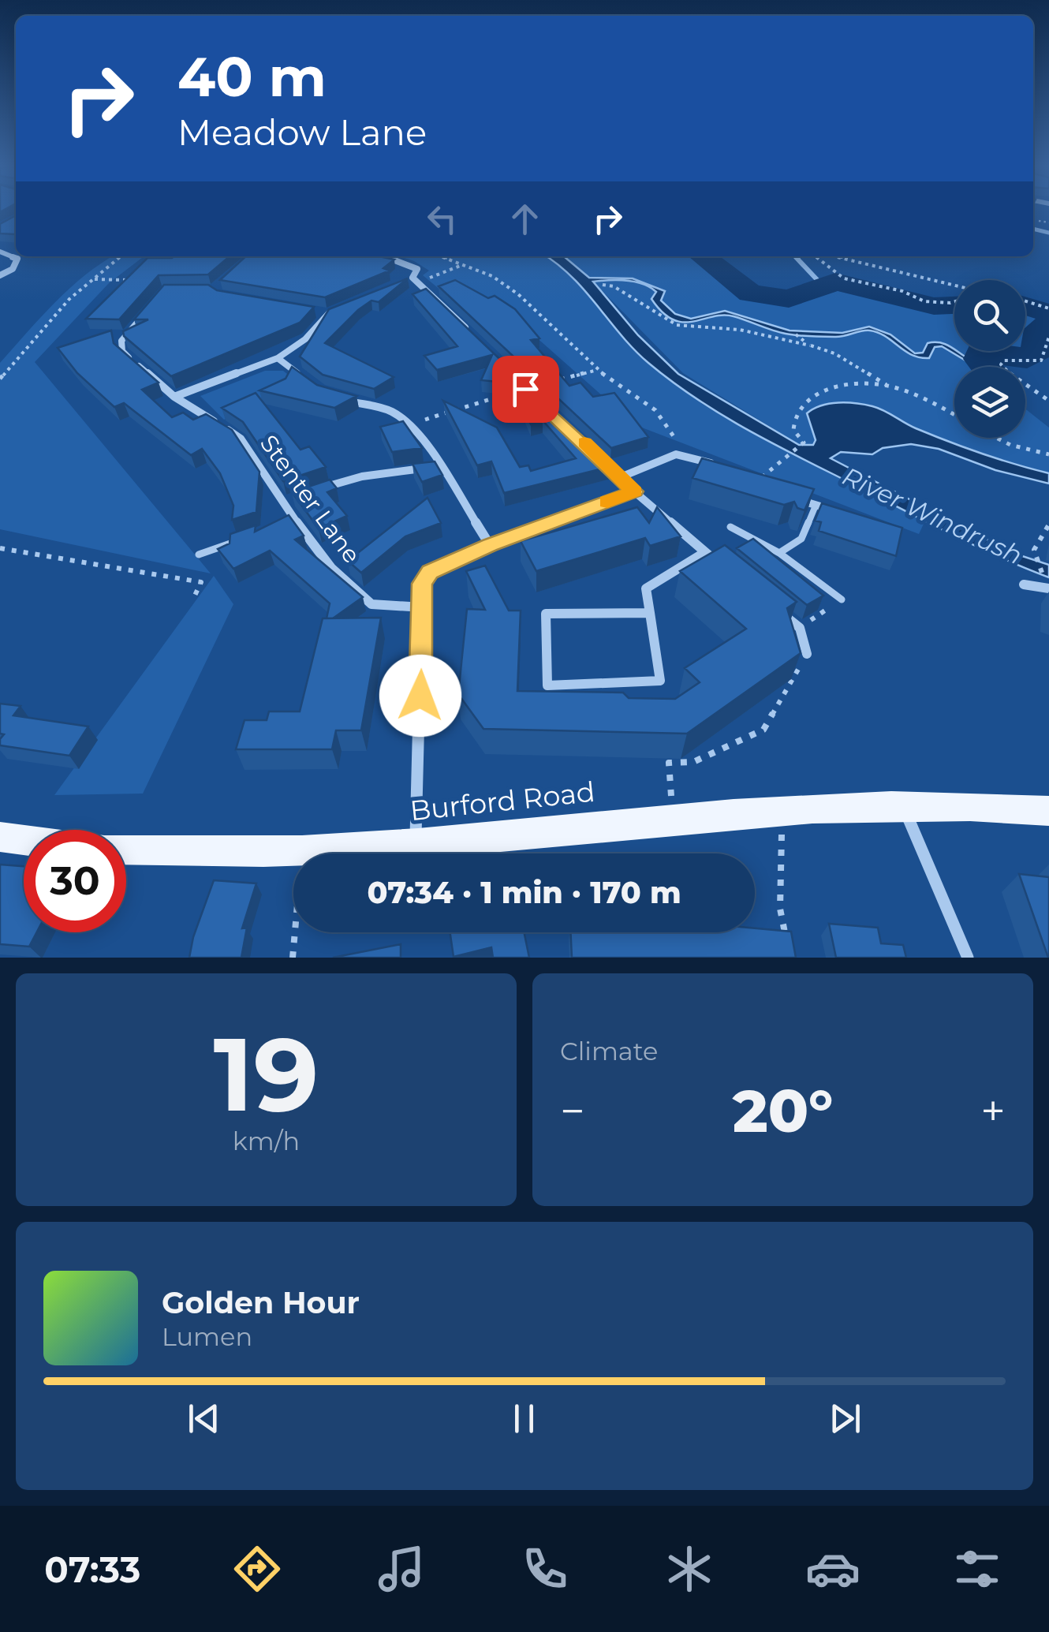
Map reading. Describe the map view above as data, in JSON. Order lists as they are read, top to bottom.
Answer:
{
  "streets": {
    "main road": ["Burford Road"],
    "street": ["Stenter Lane"]
  },
  "water": ["River Windrush"],
  "page": {
    "turn": ["40 m", "Meadow Lane"],
    "limit": "30",
    "trip": "07:34 · 1 min · 170 m",
    "tile": [
      ["19", "km/h"],
      "Climate"
    ],
    "heat": ["−", "20°", "+"],
    "song": ["Golden Hour", "Lumen"],
    "tabs": "07:33"
  }
}
